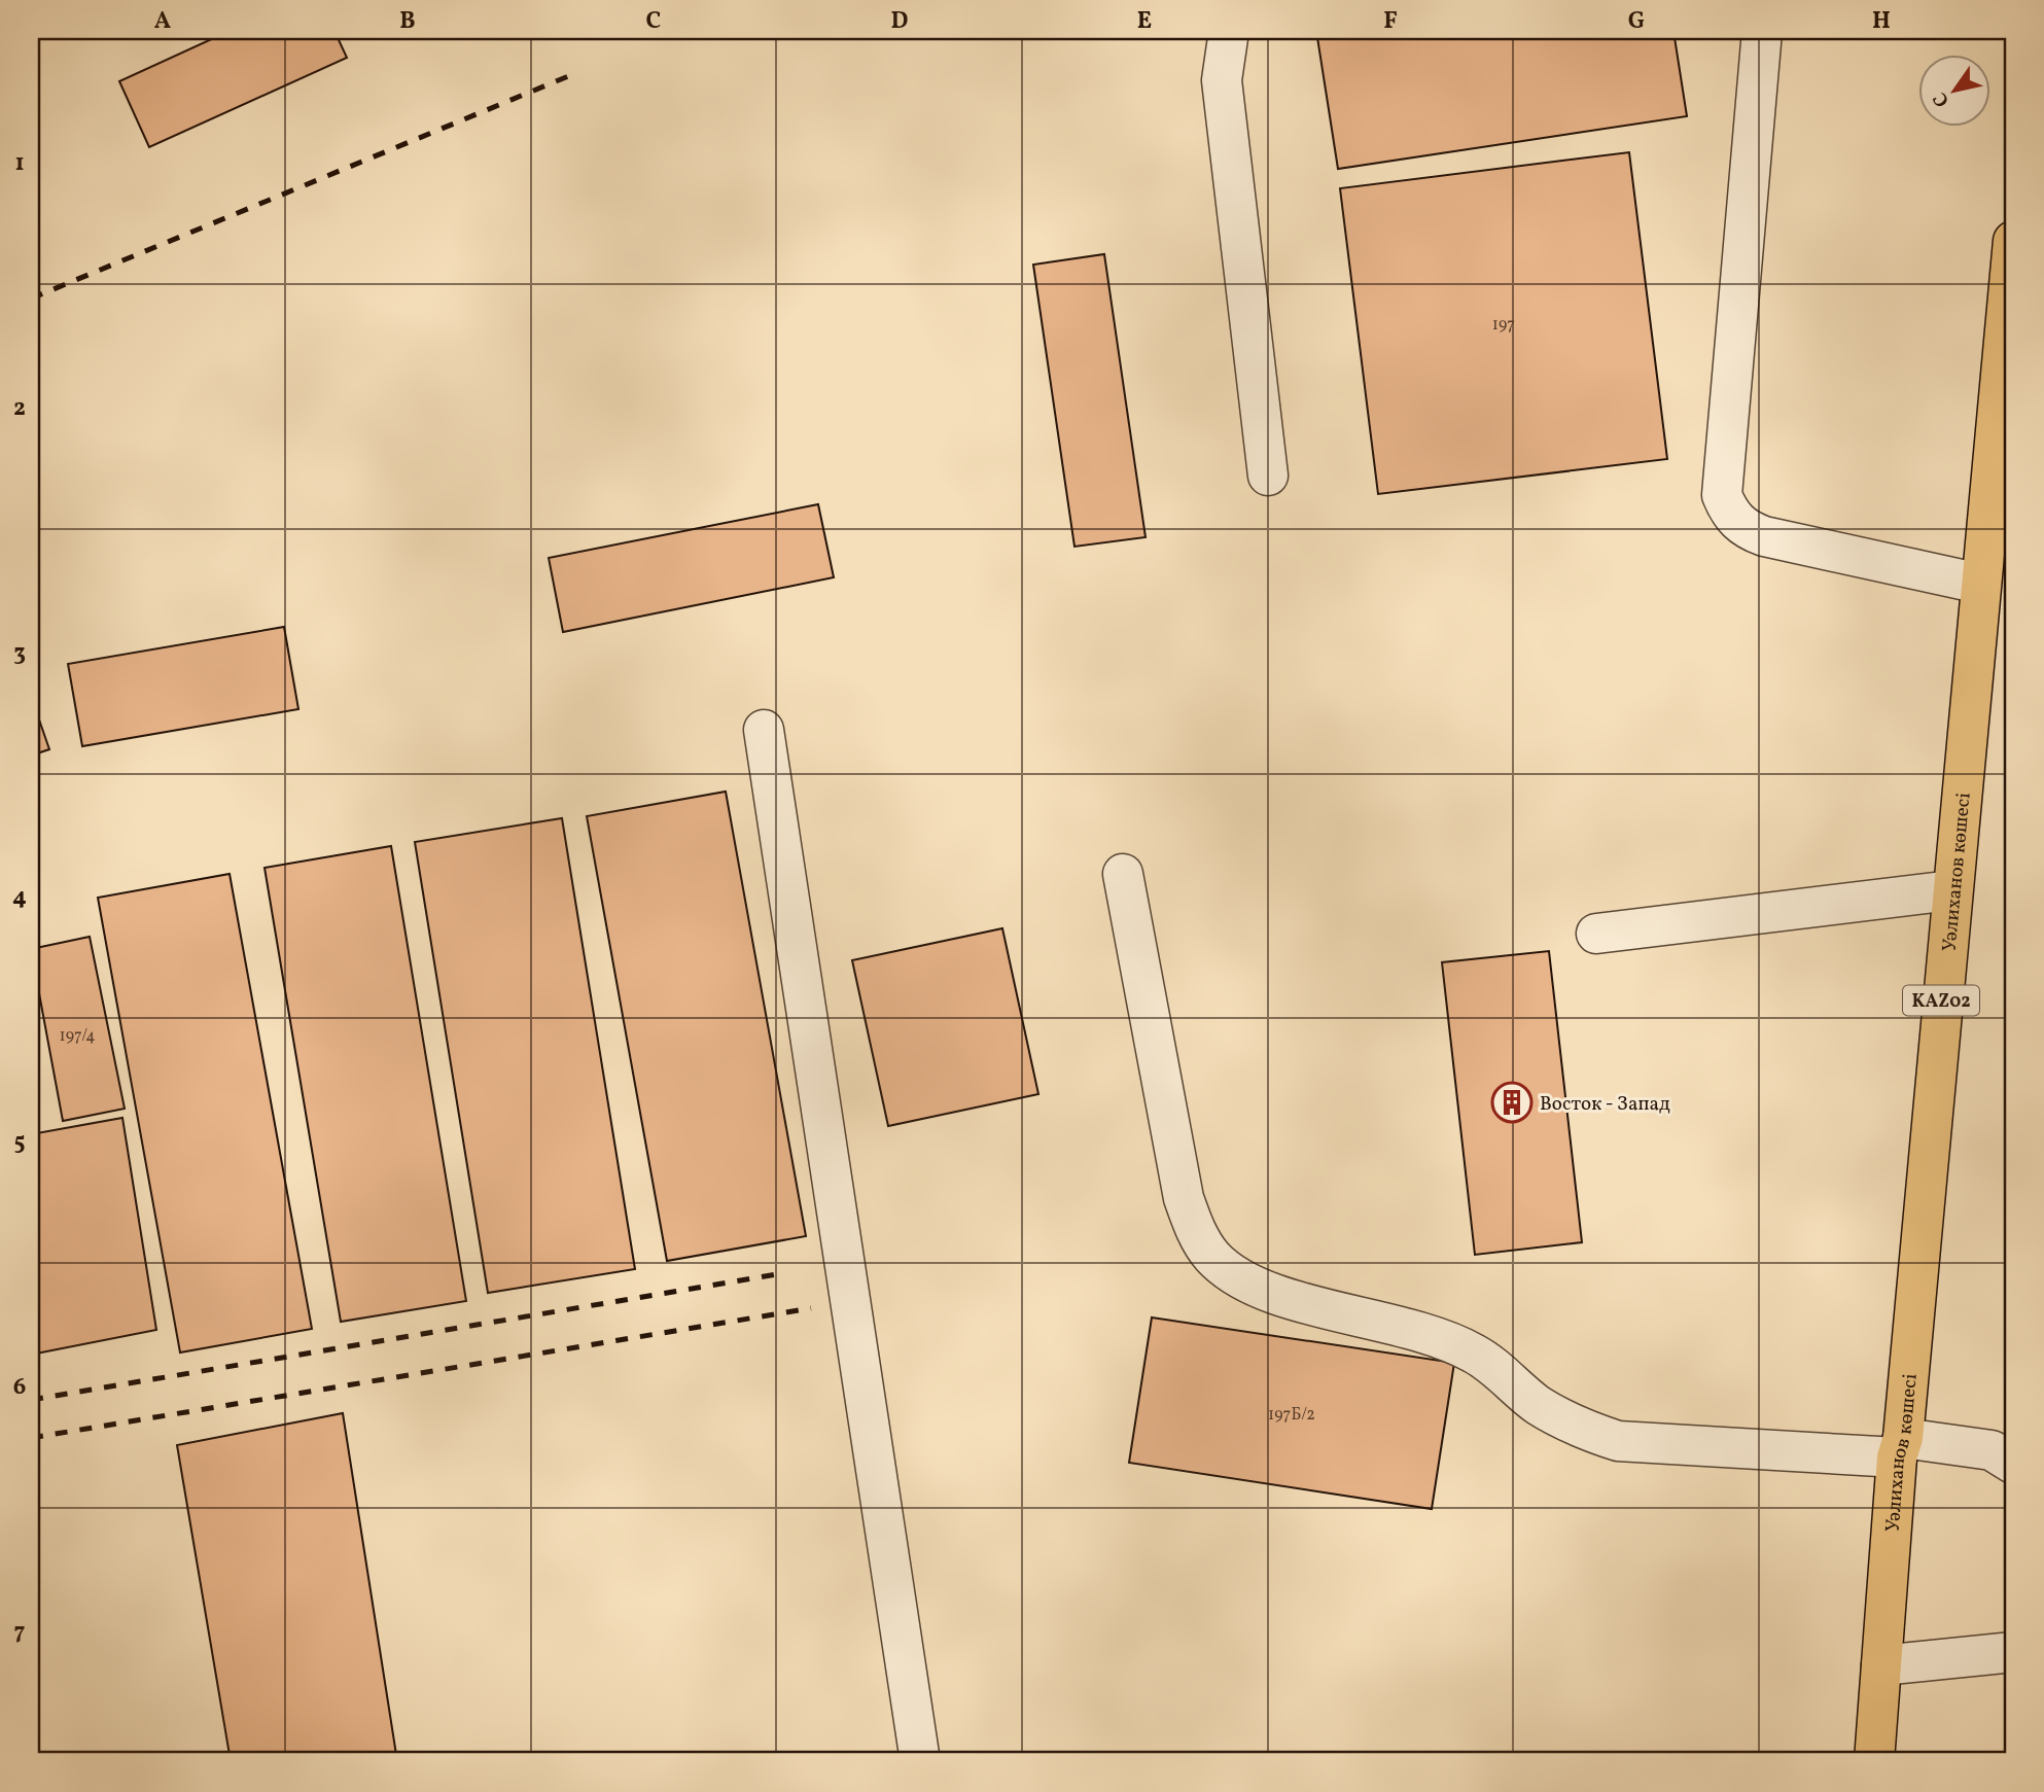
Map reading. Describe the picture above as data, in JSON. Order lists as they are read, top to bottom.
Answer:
{
  "streets": {
    "highway": ["Уәлиханов көшесі", "KАZ02"]
  },
  "places": {
    "building": ["Восток - Запад"]
  },
  "house_numbers": ["197", "197/4", "197Б/2"],
  "north": "bottom left",
  "grid": {
    "columns": [
      "A",
      "B",
      "C",
      "D",
      "E",
      "F",
      "G",
      "H"
    ],
    "rows": [
      "1",
      "2",
      "3",
      "4",
      "5",
      "6",
      "7"
    ]
  }
}
